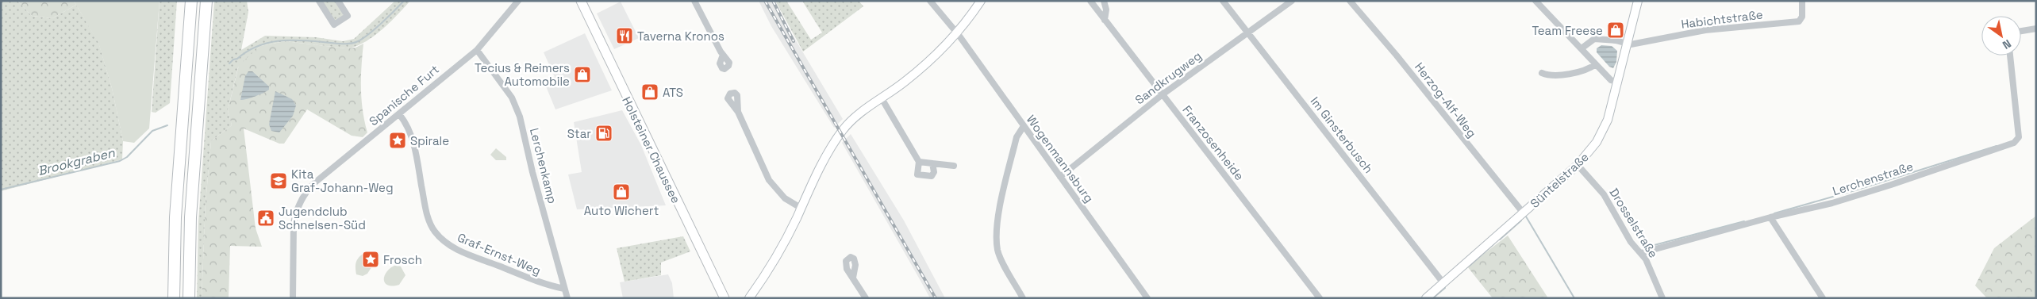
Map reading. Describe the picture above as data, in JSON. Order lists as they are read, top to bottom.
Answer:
{
  "streets": {
    "main road": ["Holsteiner Chaussee"],
    "street": [
      "Habichtstraße",
      "Sandkrugweg",
      "Spanische Furt",
      "Herzog-Alf-Weg",
      "Im Ginsterbusch",
      "Franzosenheide",
      "Wogenmannsburg",
      "Lerchenkamp",
      "Lerchenstraße",
      "Süntelstraße",
      "Drosselstraße",
      "Graf-Ernst-Weg"
    ]
  },
  "crossings": [
    ["Habichtstraße", "Süntelstraße"],
    ["Sandkrugweg", "Im Ginsterbusch"],
    ["Sandkrugweg", "Franzosenheide"],
    ["Sandkrugweg", "Wogenmannsburg"],
    ["Spanische Furt", "Lerchenkamp"],
    ["Spanische Furt", "Graf-Ernst-Weg"],
    ["Herzog-Alf-Weg", "Süntelstraße"],
    ["Im Ginsterbusch", "Süntelstraße"],
    ["Lerchenkamp", "Graf-Ernst-Weg"],
    ["Lerchenstraße", "Drosselstraße"],
    ["Süntelstraße", "Drosselstraße"]
  ],
  "water": ["Brookgraben"],
  "places": {
    "shop": [
      "Team Freese",
      "Tecius & Reimers Automobile",
      "ATS",
      "Auto Wichert"
    ],
    "restaurant": ["Taverna Kronos"],
    "fuel station": ["Star"],
    "place": ["Spirale", "Frosch"],
    "school or university": ["Kita Graf-Johann-Weg"],
    "public building": ["Jugendclub Schnelsen-Süd"]
  },
  "north": "bottom right"
}
